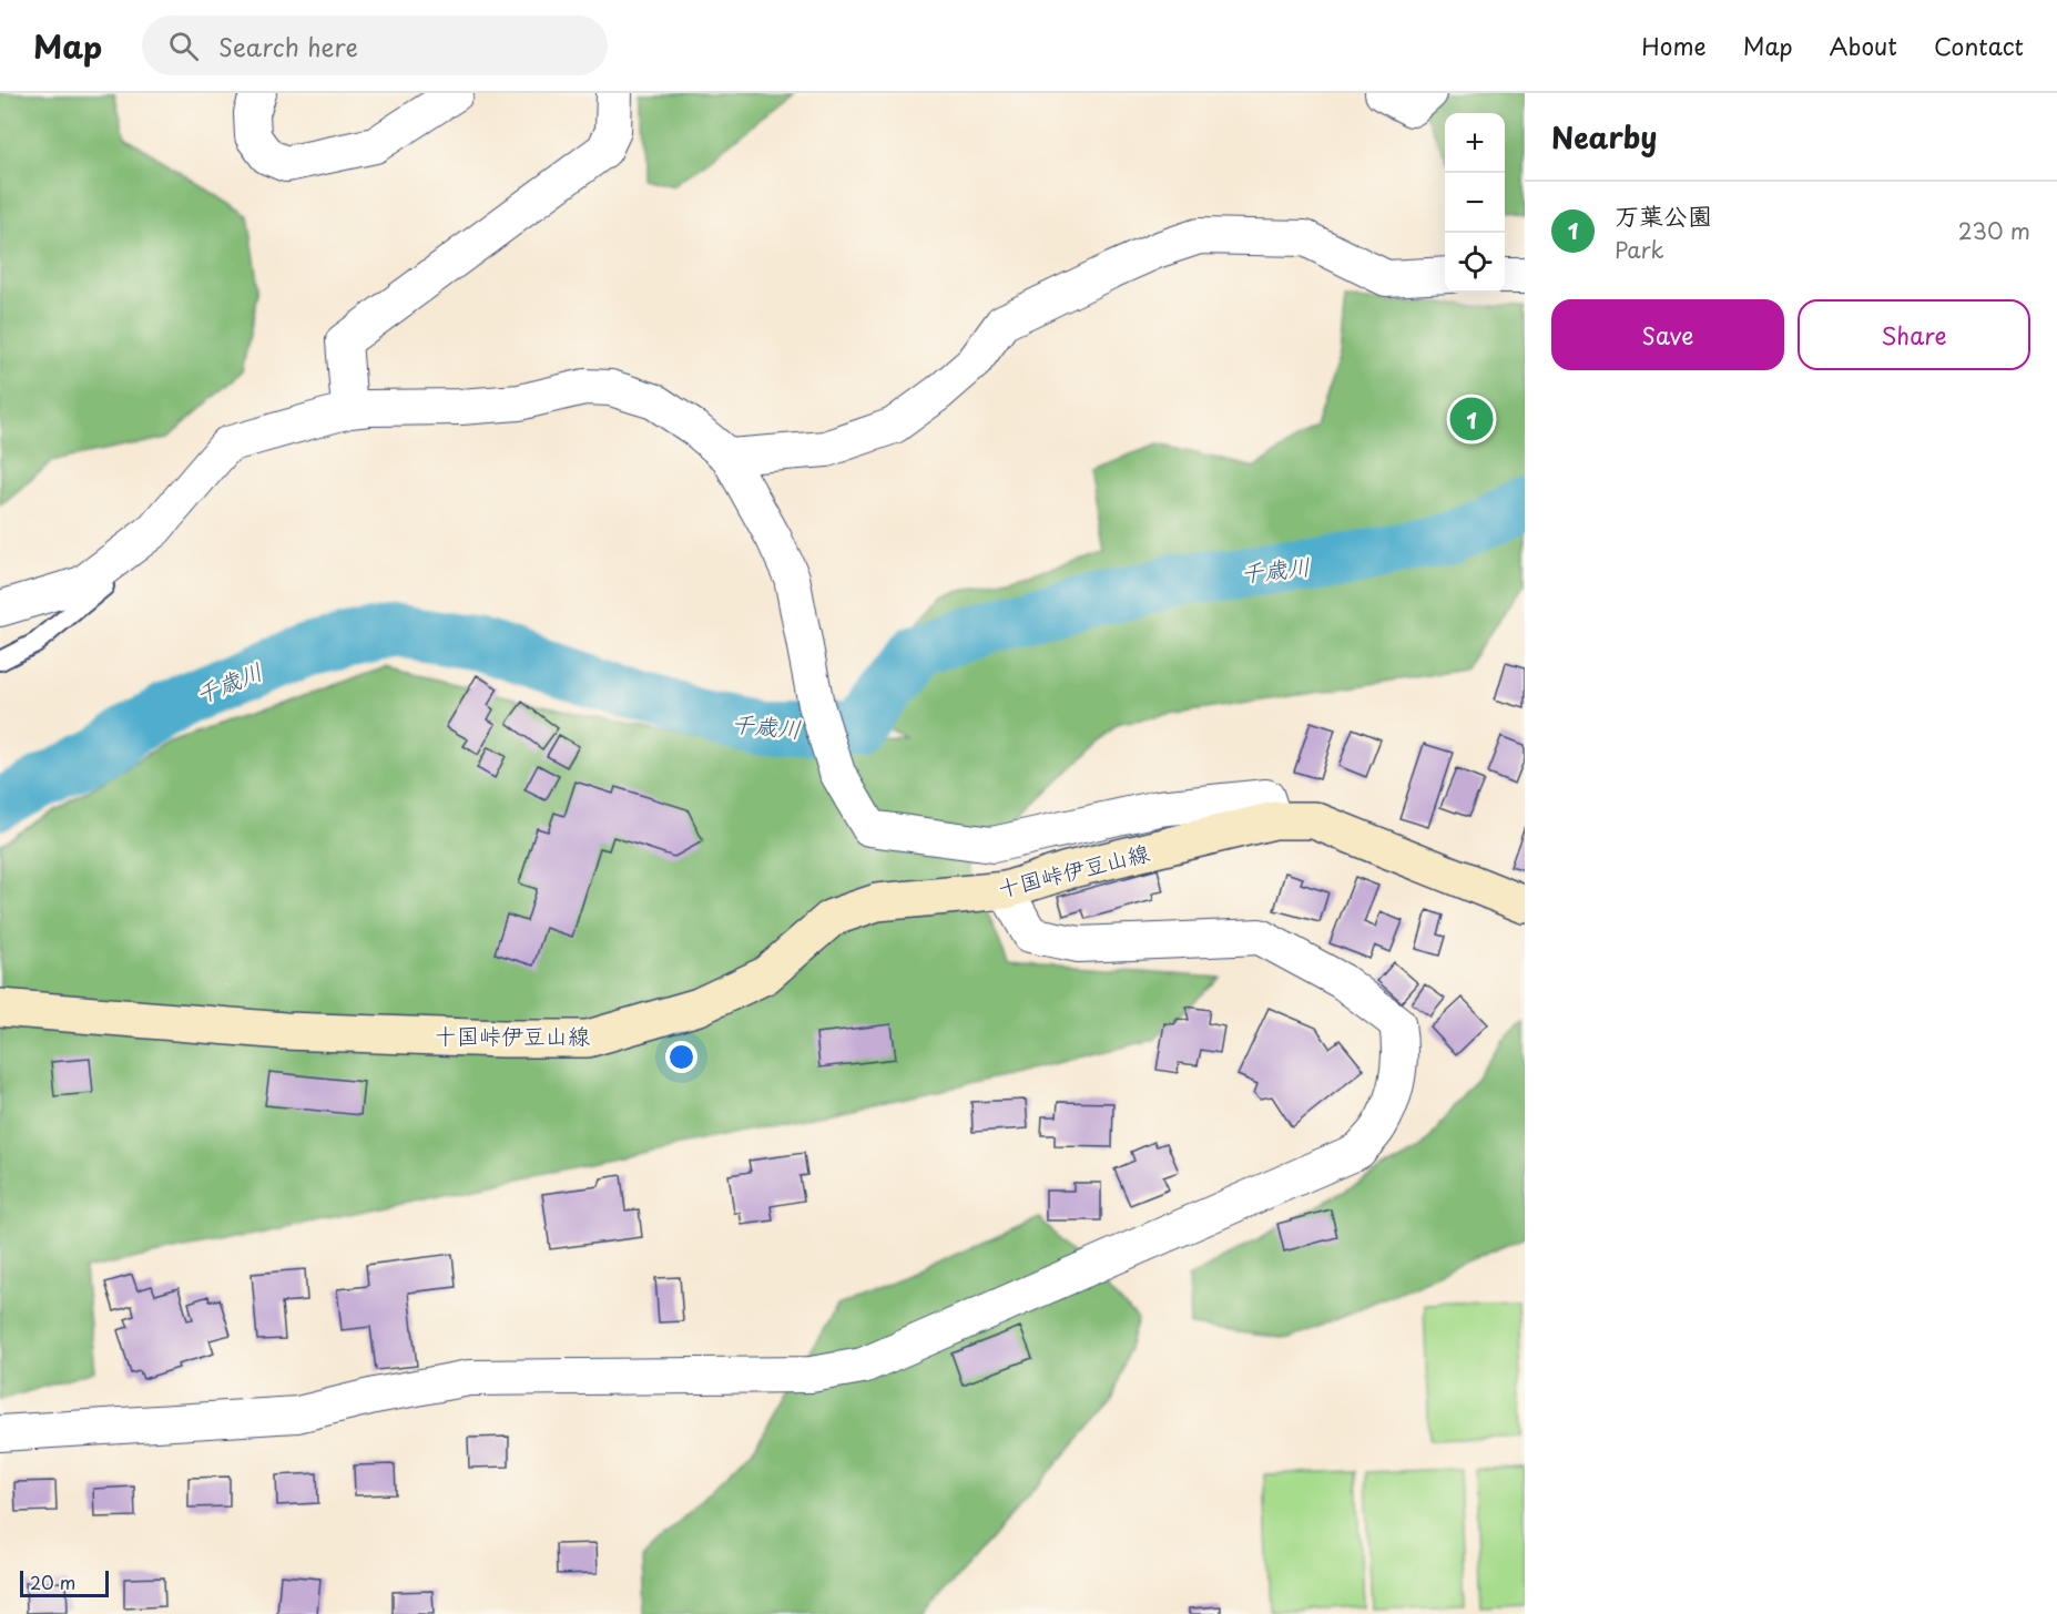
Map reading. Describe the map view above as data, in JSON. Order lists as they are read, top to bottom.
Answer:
{
  "streets": {
    "main road": ["十国峠伊豆山線"]
  },
  "water": ["千歳川"],
  "scale_bar": "20 m",
  "page": {
    "header": "Map",
    "search": "Search here",
    "nav": [
      "Home",
      "Map",
      "About",
      "Contact"
    ],
    "heading": "Nearby",
    "map_buttons": ["+", "−"],
    "list": [
      {
        "mark": "1",
        "name": "万葉公園",
        "note": "Park",
        "value": "230 m"
      }
    ],
    "buttons": ["Save", "Share"],
    "pins": "1",
    "scale": "20 m"
  }
}
